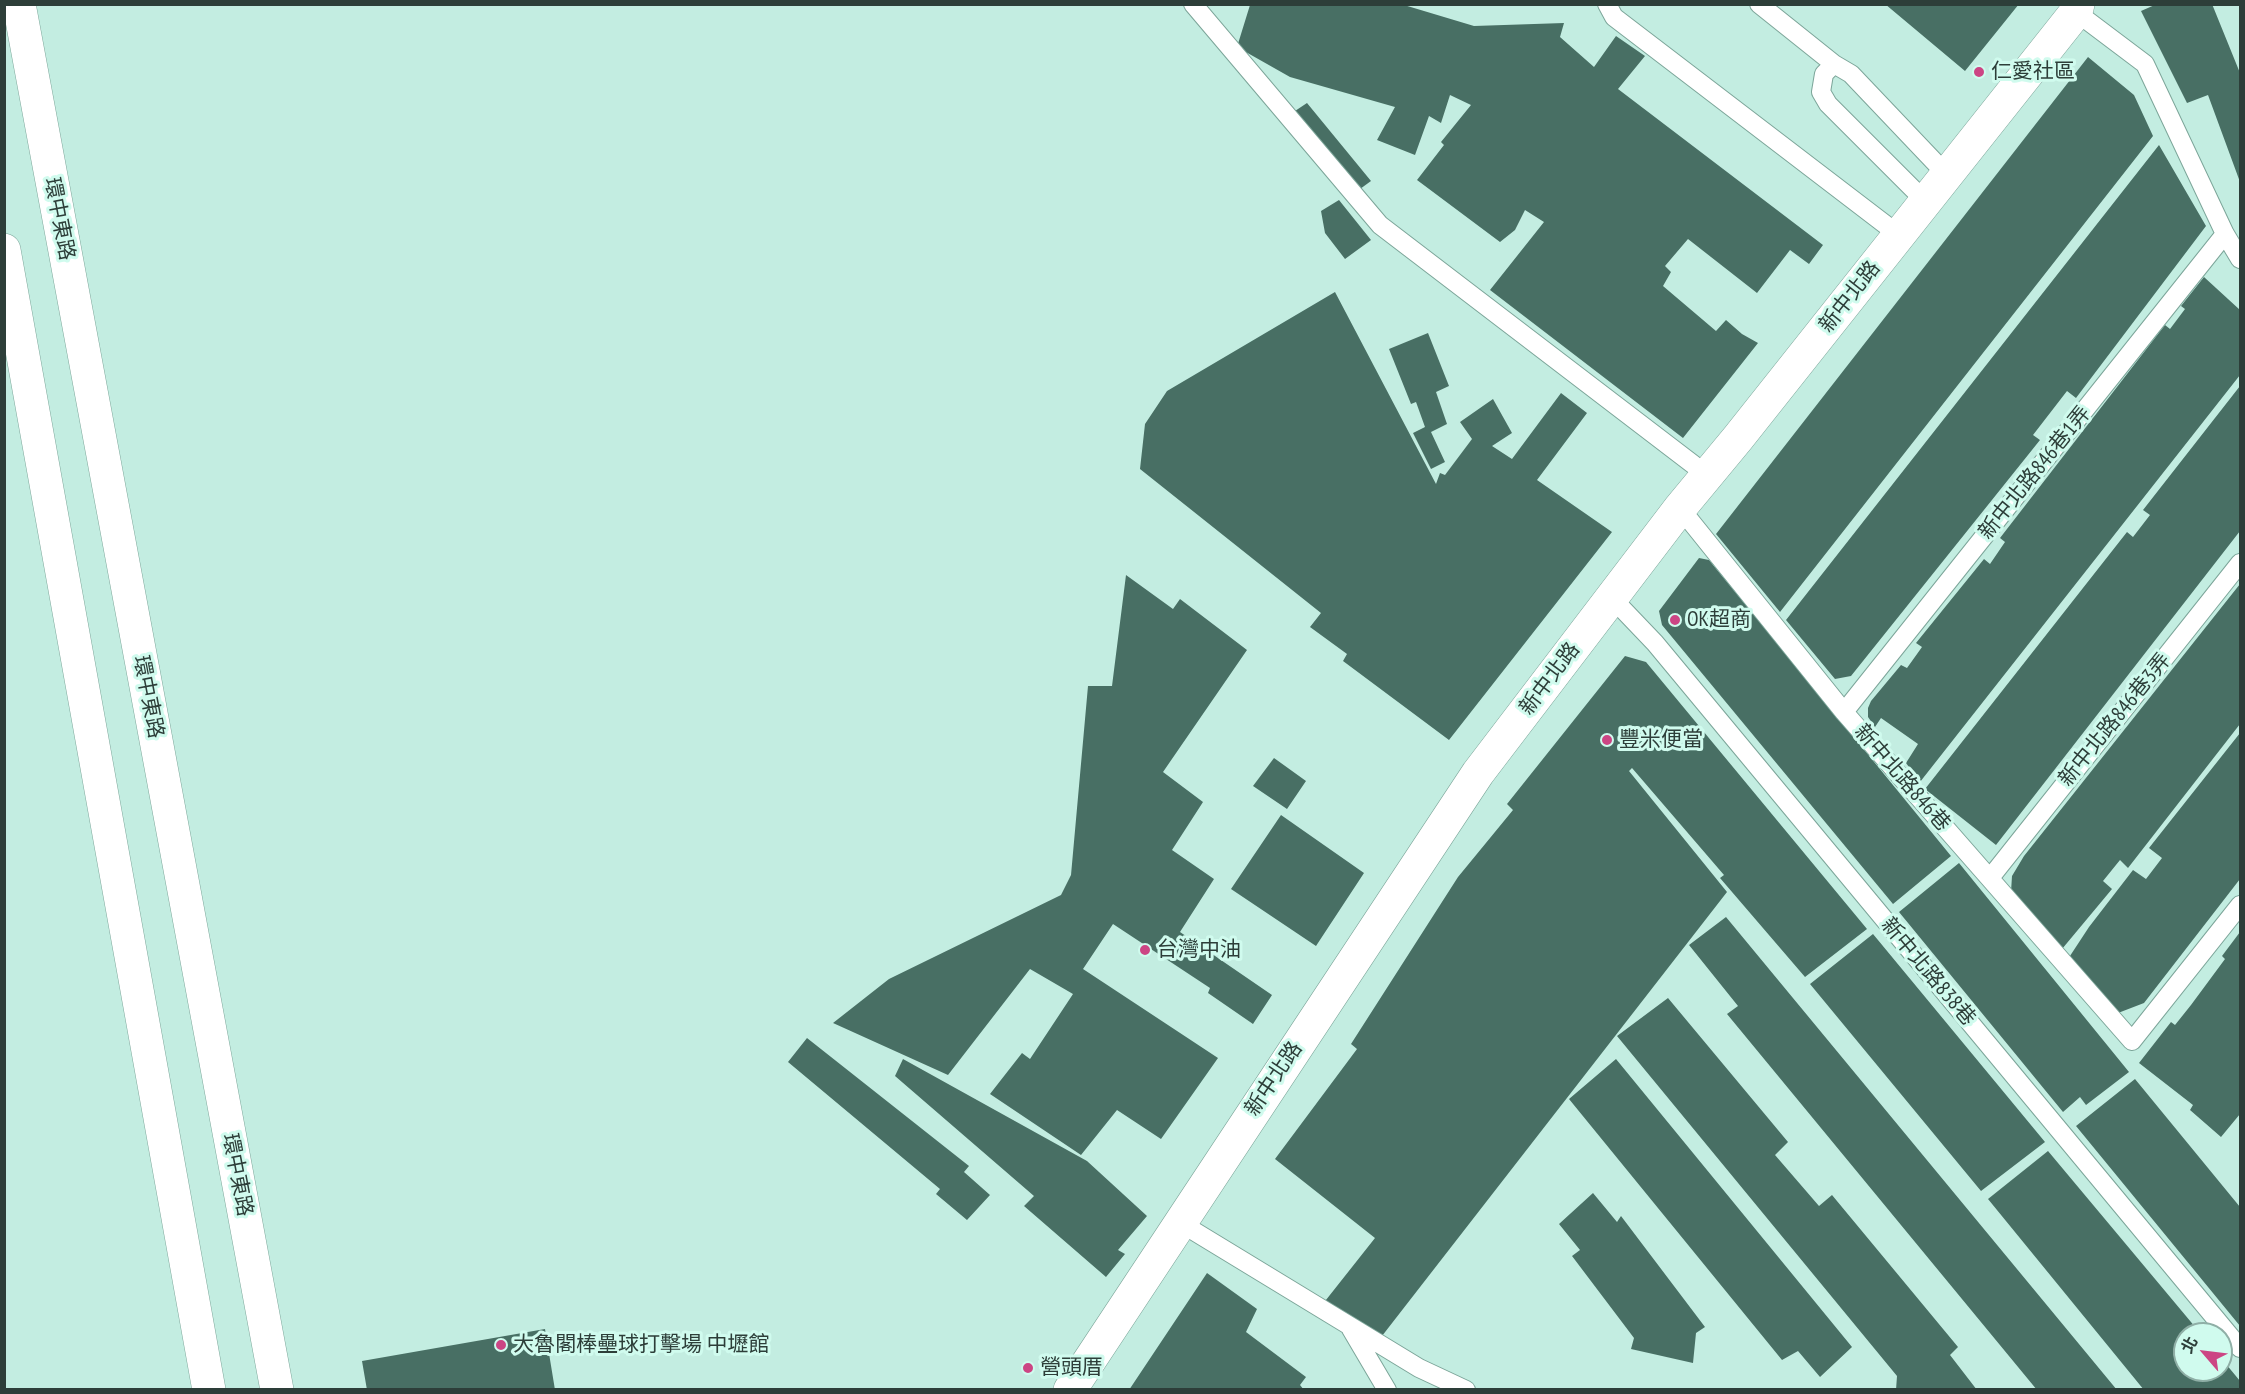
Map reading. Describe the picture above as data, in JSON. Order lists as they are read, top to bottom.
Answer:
{
  "streets": {
    "street": ["環中東路", "新中北路"],
    "lane": [
      "新中北路846巷1弄",
      "新中北路846巷3弄",
      "新中北路846巷",
      "新中北路838巷"
    ]
  },
  "crossings": [
    ["新中北路", "新中北路846巷"],
    ["新中北路", "新中北路838巷"],
    ["新中北路846巷1弄", "新中北路846巷"],
    ["新中北路846巷3弄", "新中北路846巷"]
  ],
  "places": [
    "仁愛社區",
    "OK超商",
    "豐米便當",
    "台灣中油",
    "大魯閣棒壘球打擊場 中壢館",
    "營頭厝"
  ],
  "north": "top left"
}
